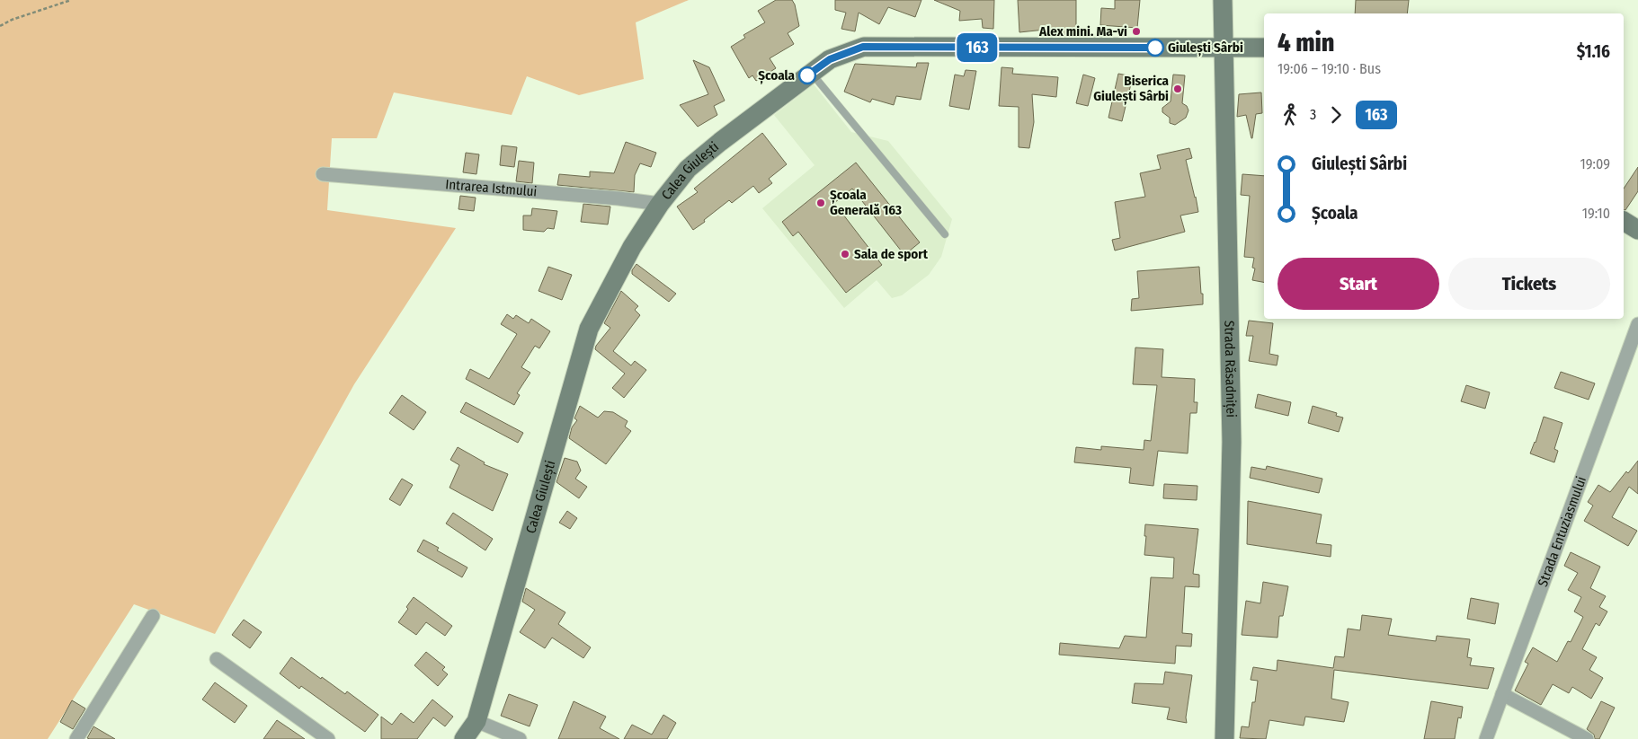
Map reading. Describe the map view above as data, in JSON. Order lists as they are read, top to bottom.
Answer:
{
  "streets": {
    "main road": ["Calea Giulești", "Strada Răsadniței"],
    "street": ["Intrarea Istmului", "Strada Entuziasmului"]
  },
  "crossings": [
    ["Calea Giulești", "Intrarea Istmului"],
    ["Calea Giulești", "Strada Răsadniței"]
  ],
  "places": [
    "Alex mini. Ma-vi",
    "Giulești Sârbi",
    "Școala",
    "Biserica Giulești Sârbi",
    "Școala Generală 163",
    "Sala de sport"
  ],
  "lines": ["bus line 163"],
  "page": {
    "on_map": "163",
    "heading": ["4 min", "19:06 – 19:10 · Bus", "$1.16"],
    "legs": ["3", "163"],
    "list": [
      {
        "name": "Giulești Sârbi",
        "value": "19:09"
      },
      {
        "name": "Școala",
        "value": "19:10"
      }
    ],
    "buttons": ["Start", "Tickets"]
  }
}
